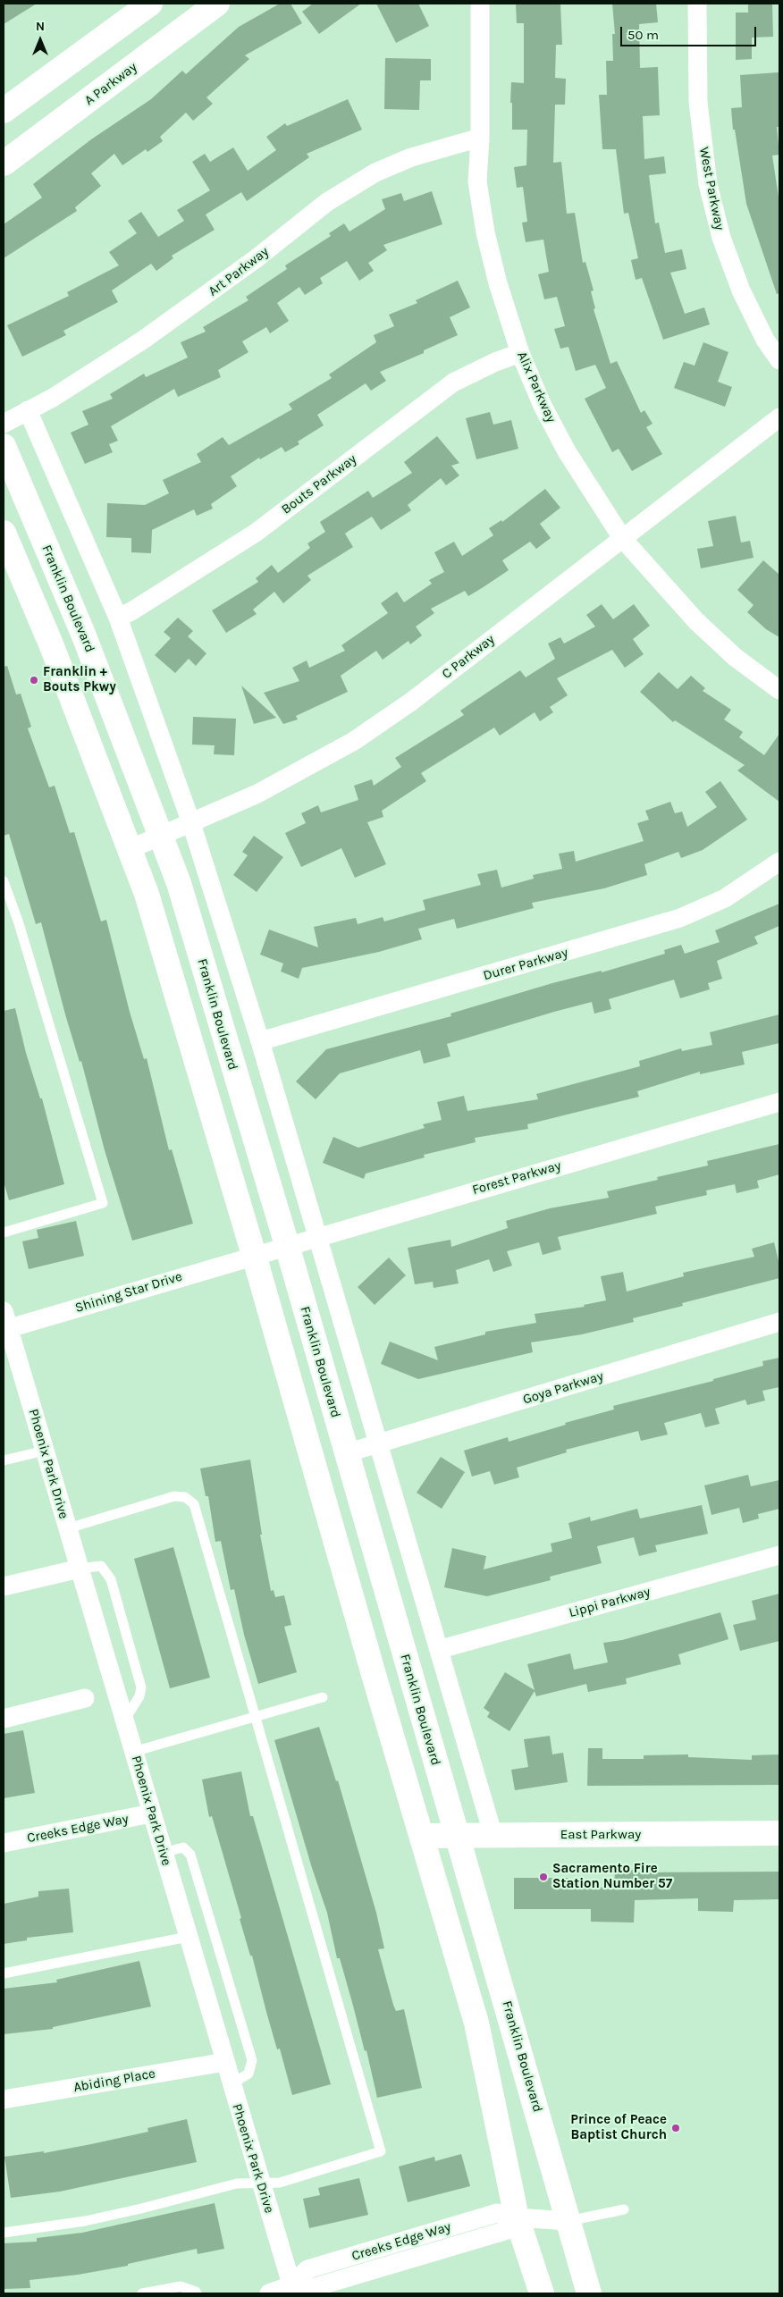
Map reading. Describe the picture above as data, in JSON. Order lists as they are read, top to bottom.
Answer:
{
  "streets": {
    "main road": ["A Parkway", "Franklin Boulevard", "East Parkway"],
    "street": [
      "West Parkway",
      "Art Parkway",
      "Alix Parkway",
      "Bouts Parkway",
      "C Parkway",
      "Durer Parkway",
      "Forest Parkway",
      "Shining Star Drive",
      "Goya Parkway",
      "Phoenix Park Drive",
      "Lippi Parkway",
      "Creeks Edge Way",
      "Abiding Place"
    ]
  },
  "crossings": [
    ["Art Parkway", "Alix Parkway"],
    ["Alix Parkway", "Bouts Parkway"],
    ["Alix Parkway", "C Parkway"],
    ["Franklin Boulevard", "C Parkway"],
    ["Franklin Boulevard", "Forest Parkway"],
    ["Franklin Boulevard", "Goya Parkway"],
    ["Franklin Boulevard", "East Parkway"],
    ["Forest Parkway", "Shining Star Drive"],
    ["Shining Star Drive", "Phoenix Park Drive"],
    ["Phoenix Park Drive", "Creeks Edge Way"],
    ["Phoenix Park Drive", "Abiding Place"]
  ],
  "places": ["Franklin + Bouts Pkwy", "Sacramento Fire Station Number 57", "Prince of Peace Baptist Church"],
  "scale_bar": "50 m",
  "north": "top"
}
